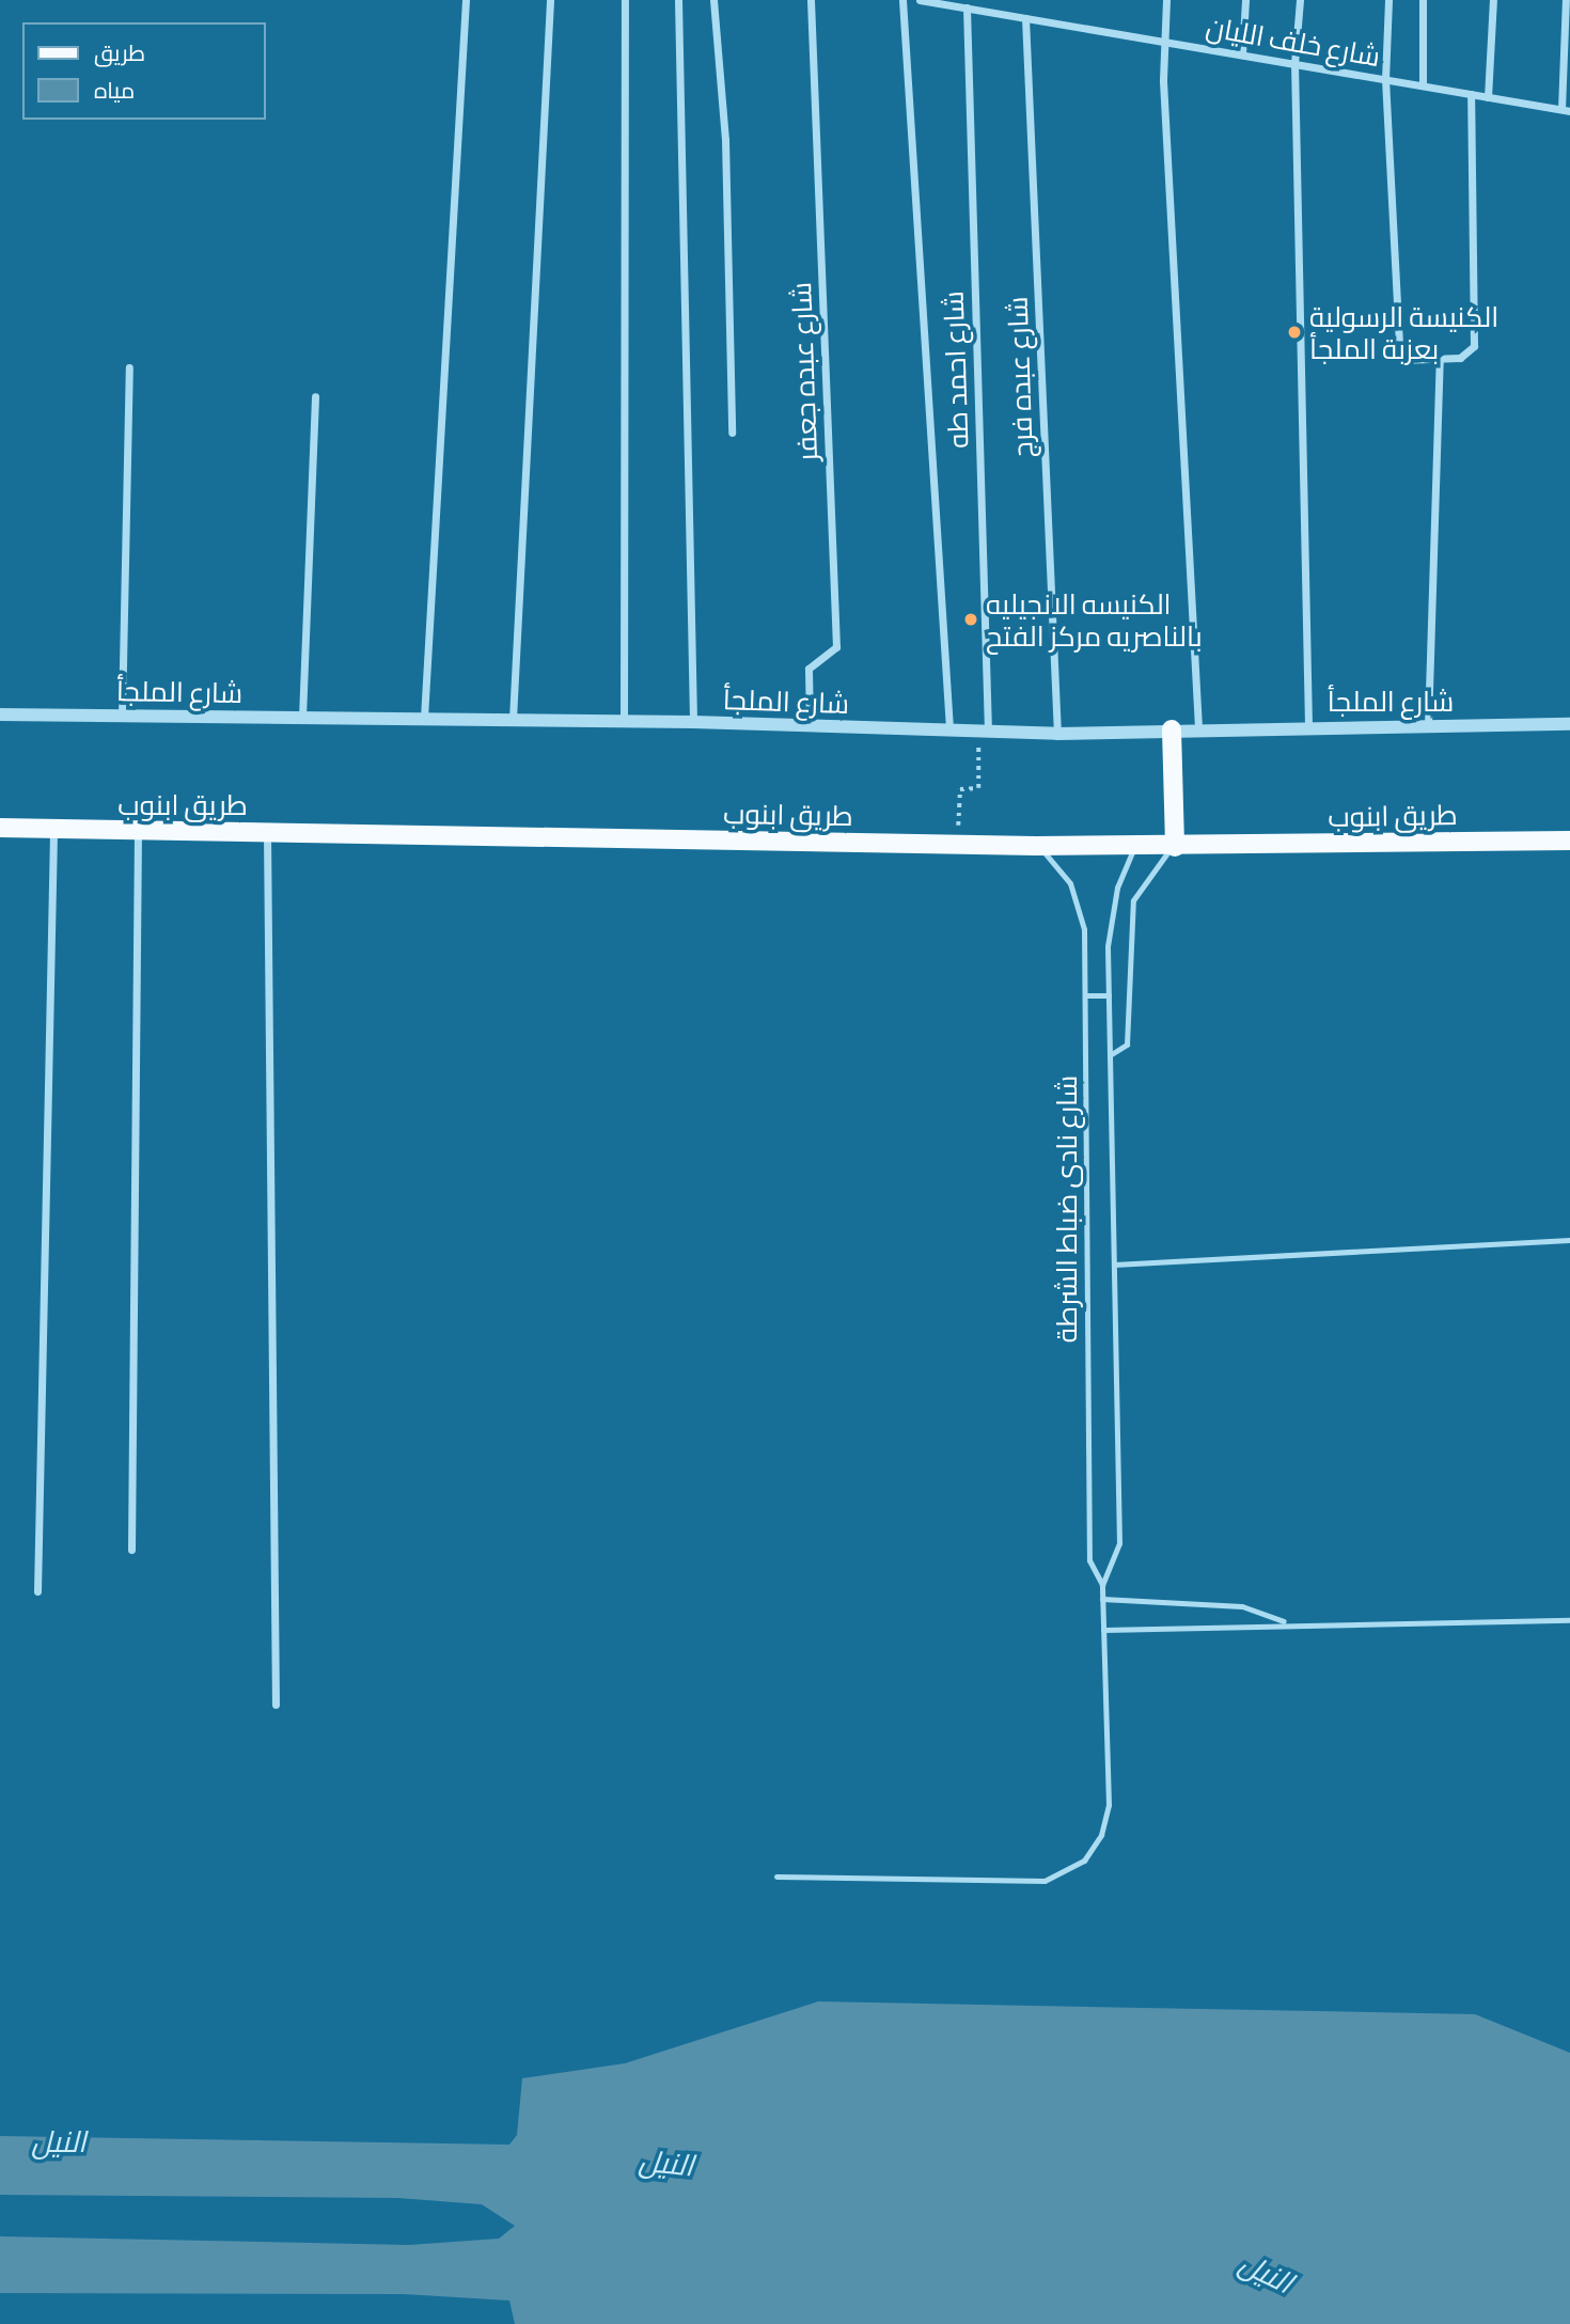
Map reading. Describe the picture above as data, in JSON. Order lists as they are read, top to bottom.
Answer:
{
  "streets": {
    "main road": ["طريق ابنوب"],
    "street": [
      "شارع خلف الليان",
      "شارع احمد طه",
      "شارع عبده جعفر",
      "شارع عبده فرج",
      "شارع الملجأ"
    ],
    "lane": ["شارع نادى ضباط الشرطة"]
  },
  "crossings": [
    ["شارع خلف الليان", "شارع احمد طه"],
    ["شارع خلف الليان", "شارع عبده فرج"],
    ["شارع احمد طه", "شارع الملجأ"],
    ["شارع عبده جعفر", "شارع الملجأ"],
    ["شارع عبده فرج", "شارع الملجأ"],
    ["طريق ابنوب", "شارع نادى ضباط الشرطة"]
  ],
  "water": ["النيل"],
  "places": ["الكنيسة الرسولية بعزبة الملجأ", "الكنيسه الانجيليه بالناصريه مركز الفتح"],
  "legend": ["طريق", "مياه"]
}
